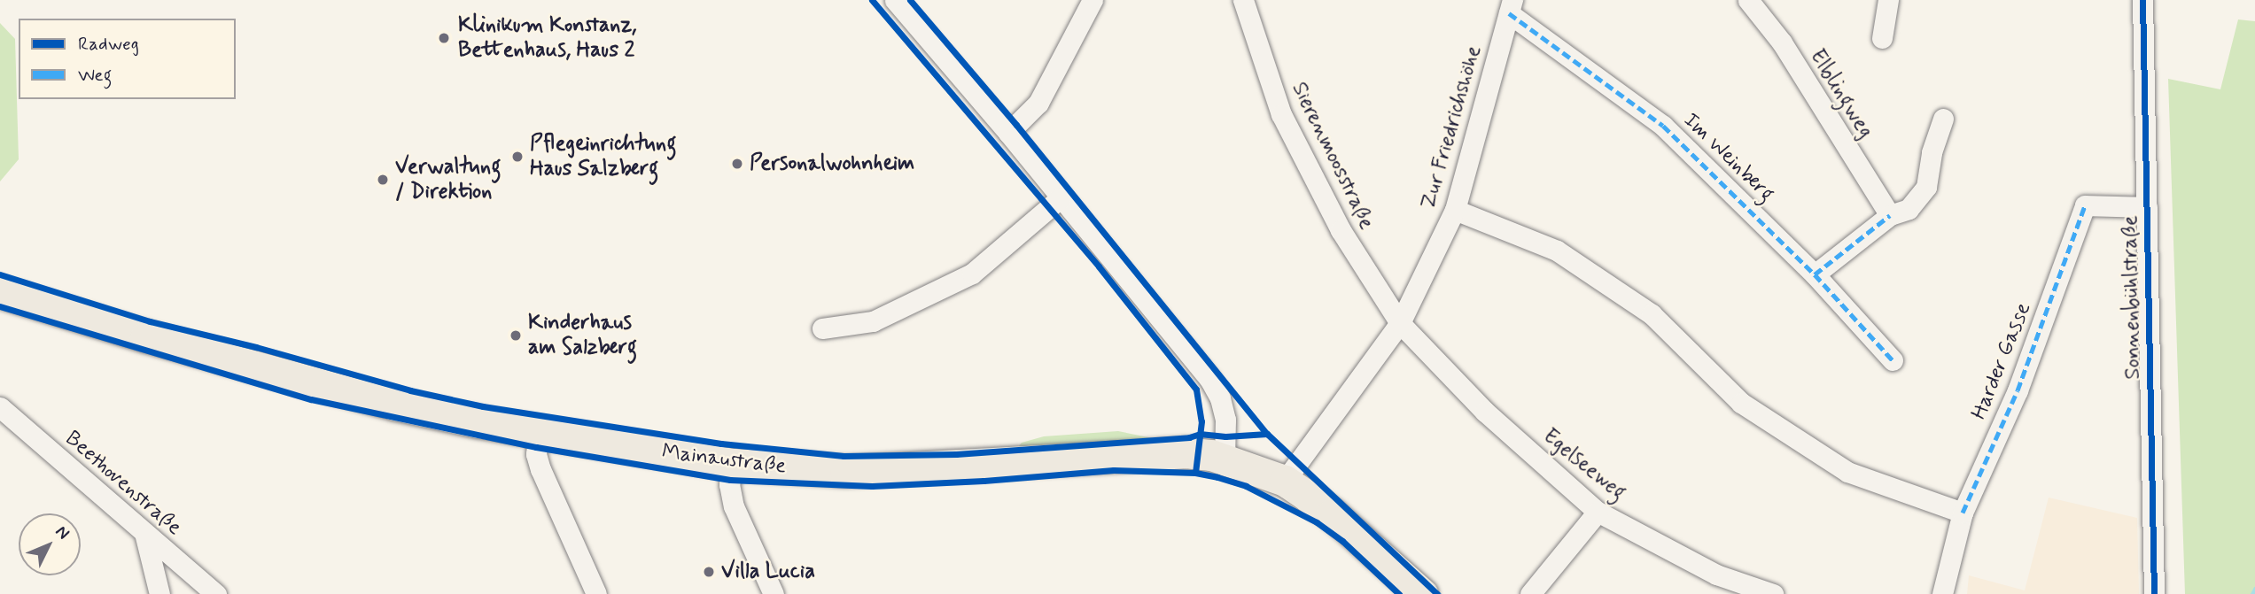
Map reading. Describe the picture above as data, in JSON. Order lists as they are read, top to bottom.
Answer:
{
  "streets": {
    "main road": ["Mainaustraße"],
    "street": [
      "Elblingweg",
      "Zur Friedrichshöhe",
      "Sierenmoosstraße",
      "Im Weinberg",
      "Sonnenbühlstraße",
      "Harder Gasse",
      "Egelseeweg",
      "Beethovenstraße"
    ]
  },
  "crossings": [
    ["Zur Friedrichshöhe", "Sierenmoosstraße"],
    ["Zur Friedrichshöhe", "Im Weinberg"],
    ["Zur Friedrichshöhe", "Mainaustraße"],
    ["Zur Friedrichshöhe", "Egelseeweg"],
    ["Sierenmoosstraße", "Egelseeweg"],
    ["Sonnenbühlstraße", "Harder Gasse"]
  ],
  "places": [
    "Klinikum Konstanz, Bettenhaus, Haus 2",
    "Pflegeinrichtung Haus Salzberg",
    "Personalwohnheim",
    "Verwaltung / Direktion",
    "Kinderhaus am Salzberg",
    "Villa Lucia"
  ],
  "legend": ["Radweg", "Weg"],
  "north": "top right"
}
